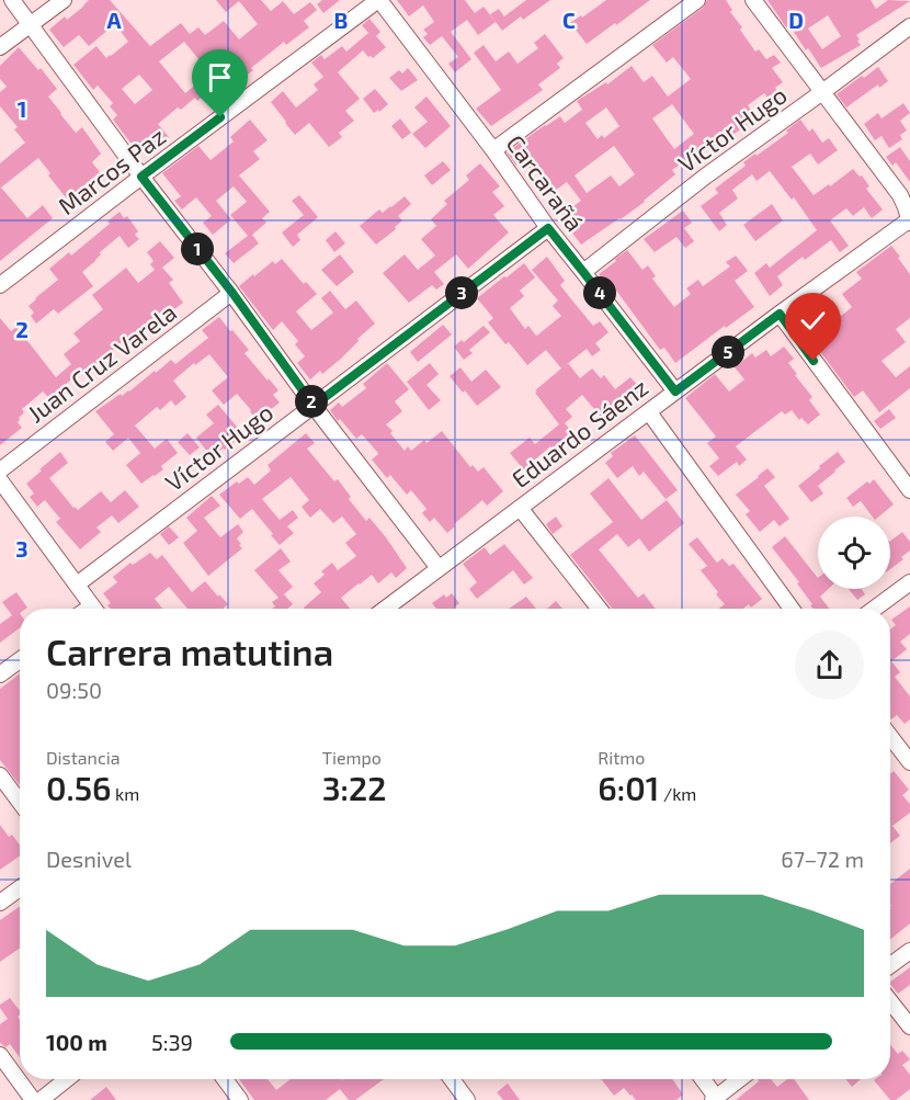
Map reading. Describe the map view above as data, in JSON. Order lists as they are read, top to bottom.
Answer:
{
  "streets": {
    "street": [
      "Víctor Hugo",
      "Marcos Paz",
      "Carcarañá",
      "Juan Cruz Varela",
      "Eduardo Sáenz"
    ]
  },
  "crossings": [
    ["Víctor Hugo", "Carcarañá"],
    ["Marcos Paz", "Carcarañá"],
    ["Carcarañá", "Eduardo Sáenz"]
  ],
  "page": {
    "pins": [
      "1",
      "3",
      "4",
      "5",
      "2"
    ],
    "heading": ["Carrera matutina", "09:50"],
    "stats": [
      ["Distancia", "0.56 km"],
      ["Tiempo", "3:22"],
      ["Ritmo", "6:01 /km"]
    ],
    "chart": ["Desnivel", "67–72 m"],
    "list": [
      {
        "name": "100 m",
        "note": "5:39"
      }
    ]
  },
  "grid": {
    "columns": [
      "A",
      "B",
      "C",
      "D"
    ],
    "rows": ["1", "2", "3"]
  }
}
